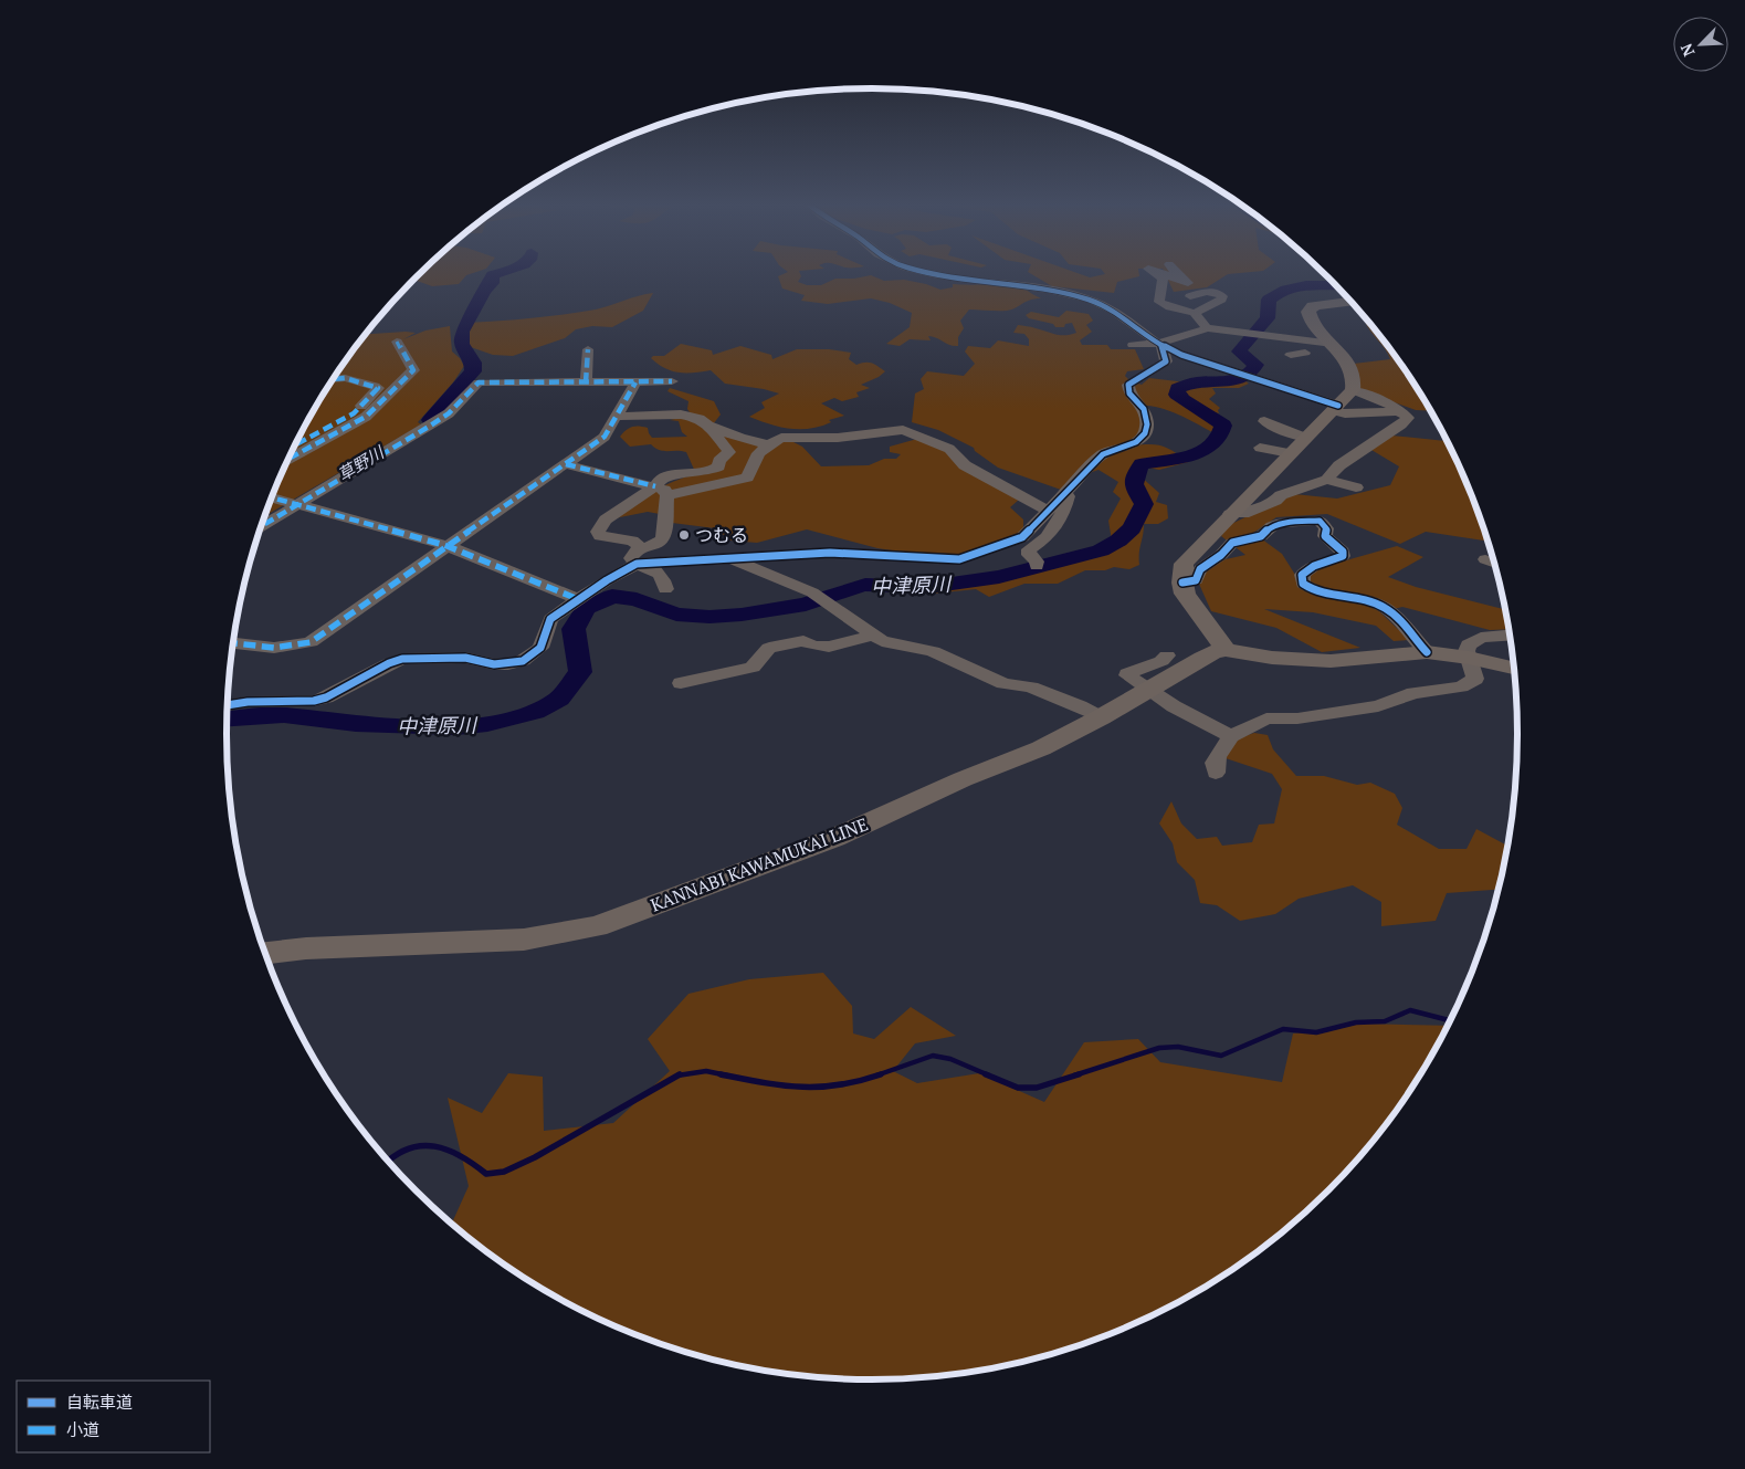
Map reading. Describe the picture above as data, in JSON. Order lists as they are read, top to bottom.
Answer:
{
  "streets": {
    "main road": ["KANNABI KAWAMUKAI LINE"]
  },
  "water": ["草野川", "中津原川"],
  "places": ["つむる"],
  "legend": ["自転車道", "小道"],
  "north": "bottom left"
}
